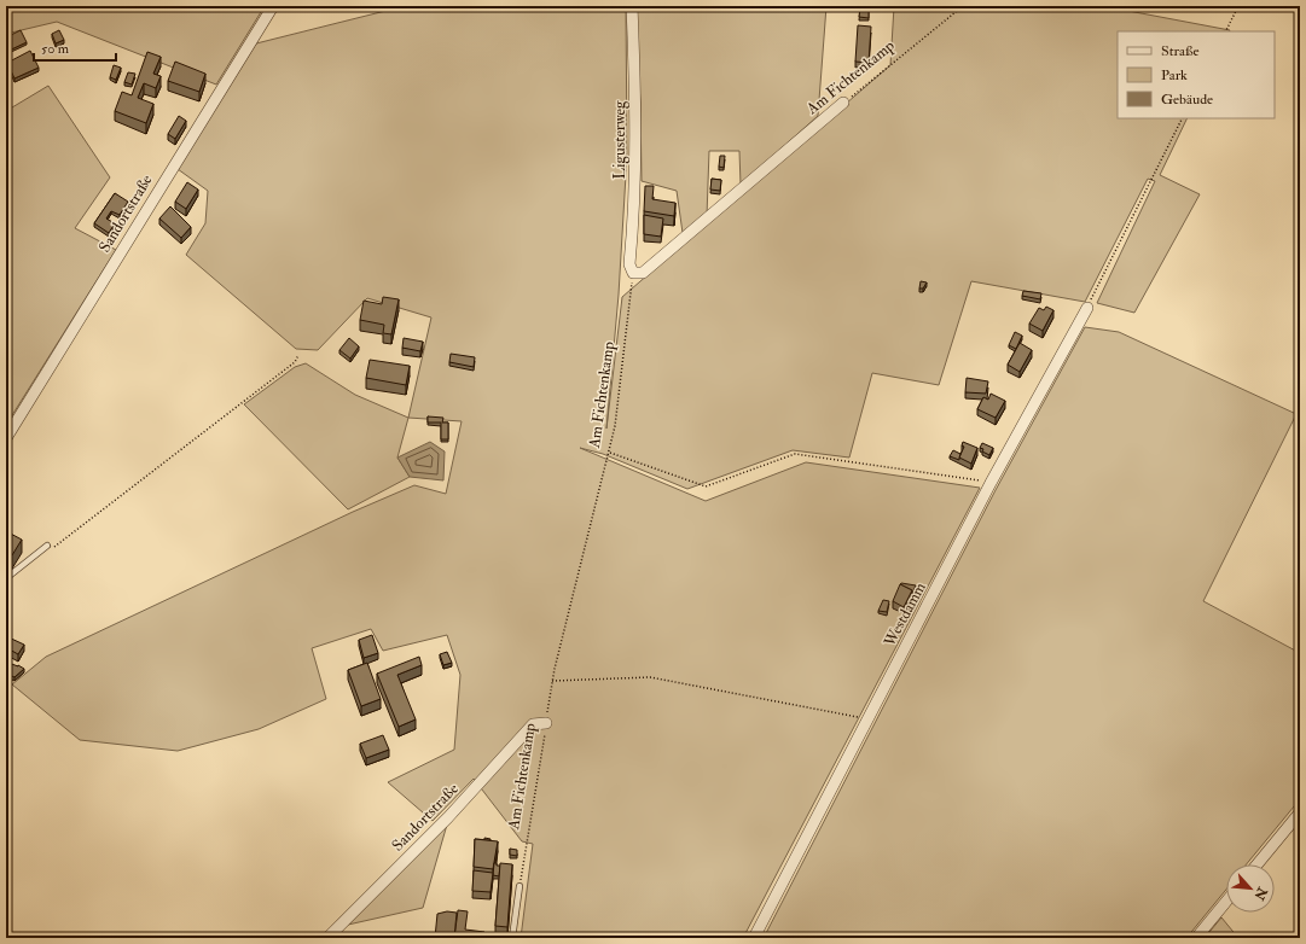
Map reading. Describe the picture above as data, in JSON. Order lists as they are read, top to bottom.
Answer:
{
  "streets": {
    "street": [
      "Am Fichtenkamp",
      "Ligusterweg",
      "Sandortstraße",
      "Westdamm"
    ]
  },
  "crossings": [
    ["Am Fichtenkamp", "Ligusterweg"],
    ["Am Fichtenkamp", "Sandortstraße"]
  ],
  "legend": ["Straße", "Park", "Gebäude"],
  "scale_bar": "50 m",
  "north": "bottom right"
}
